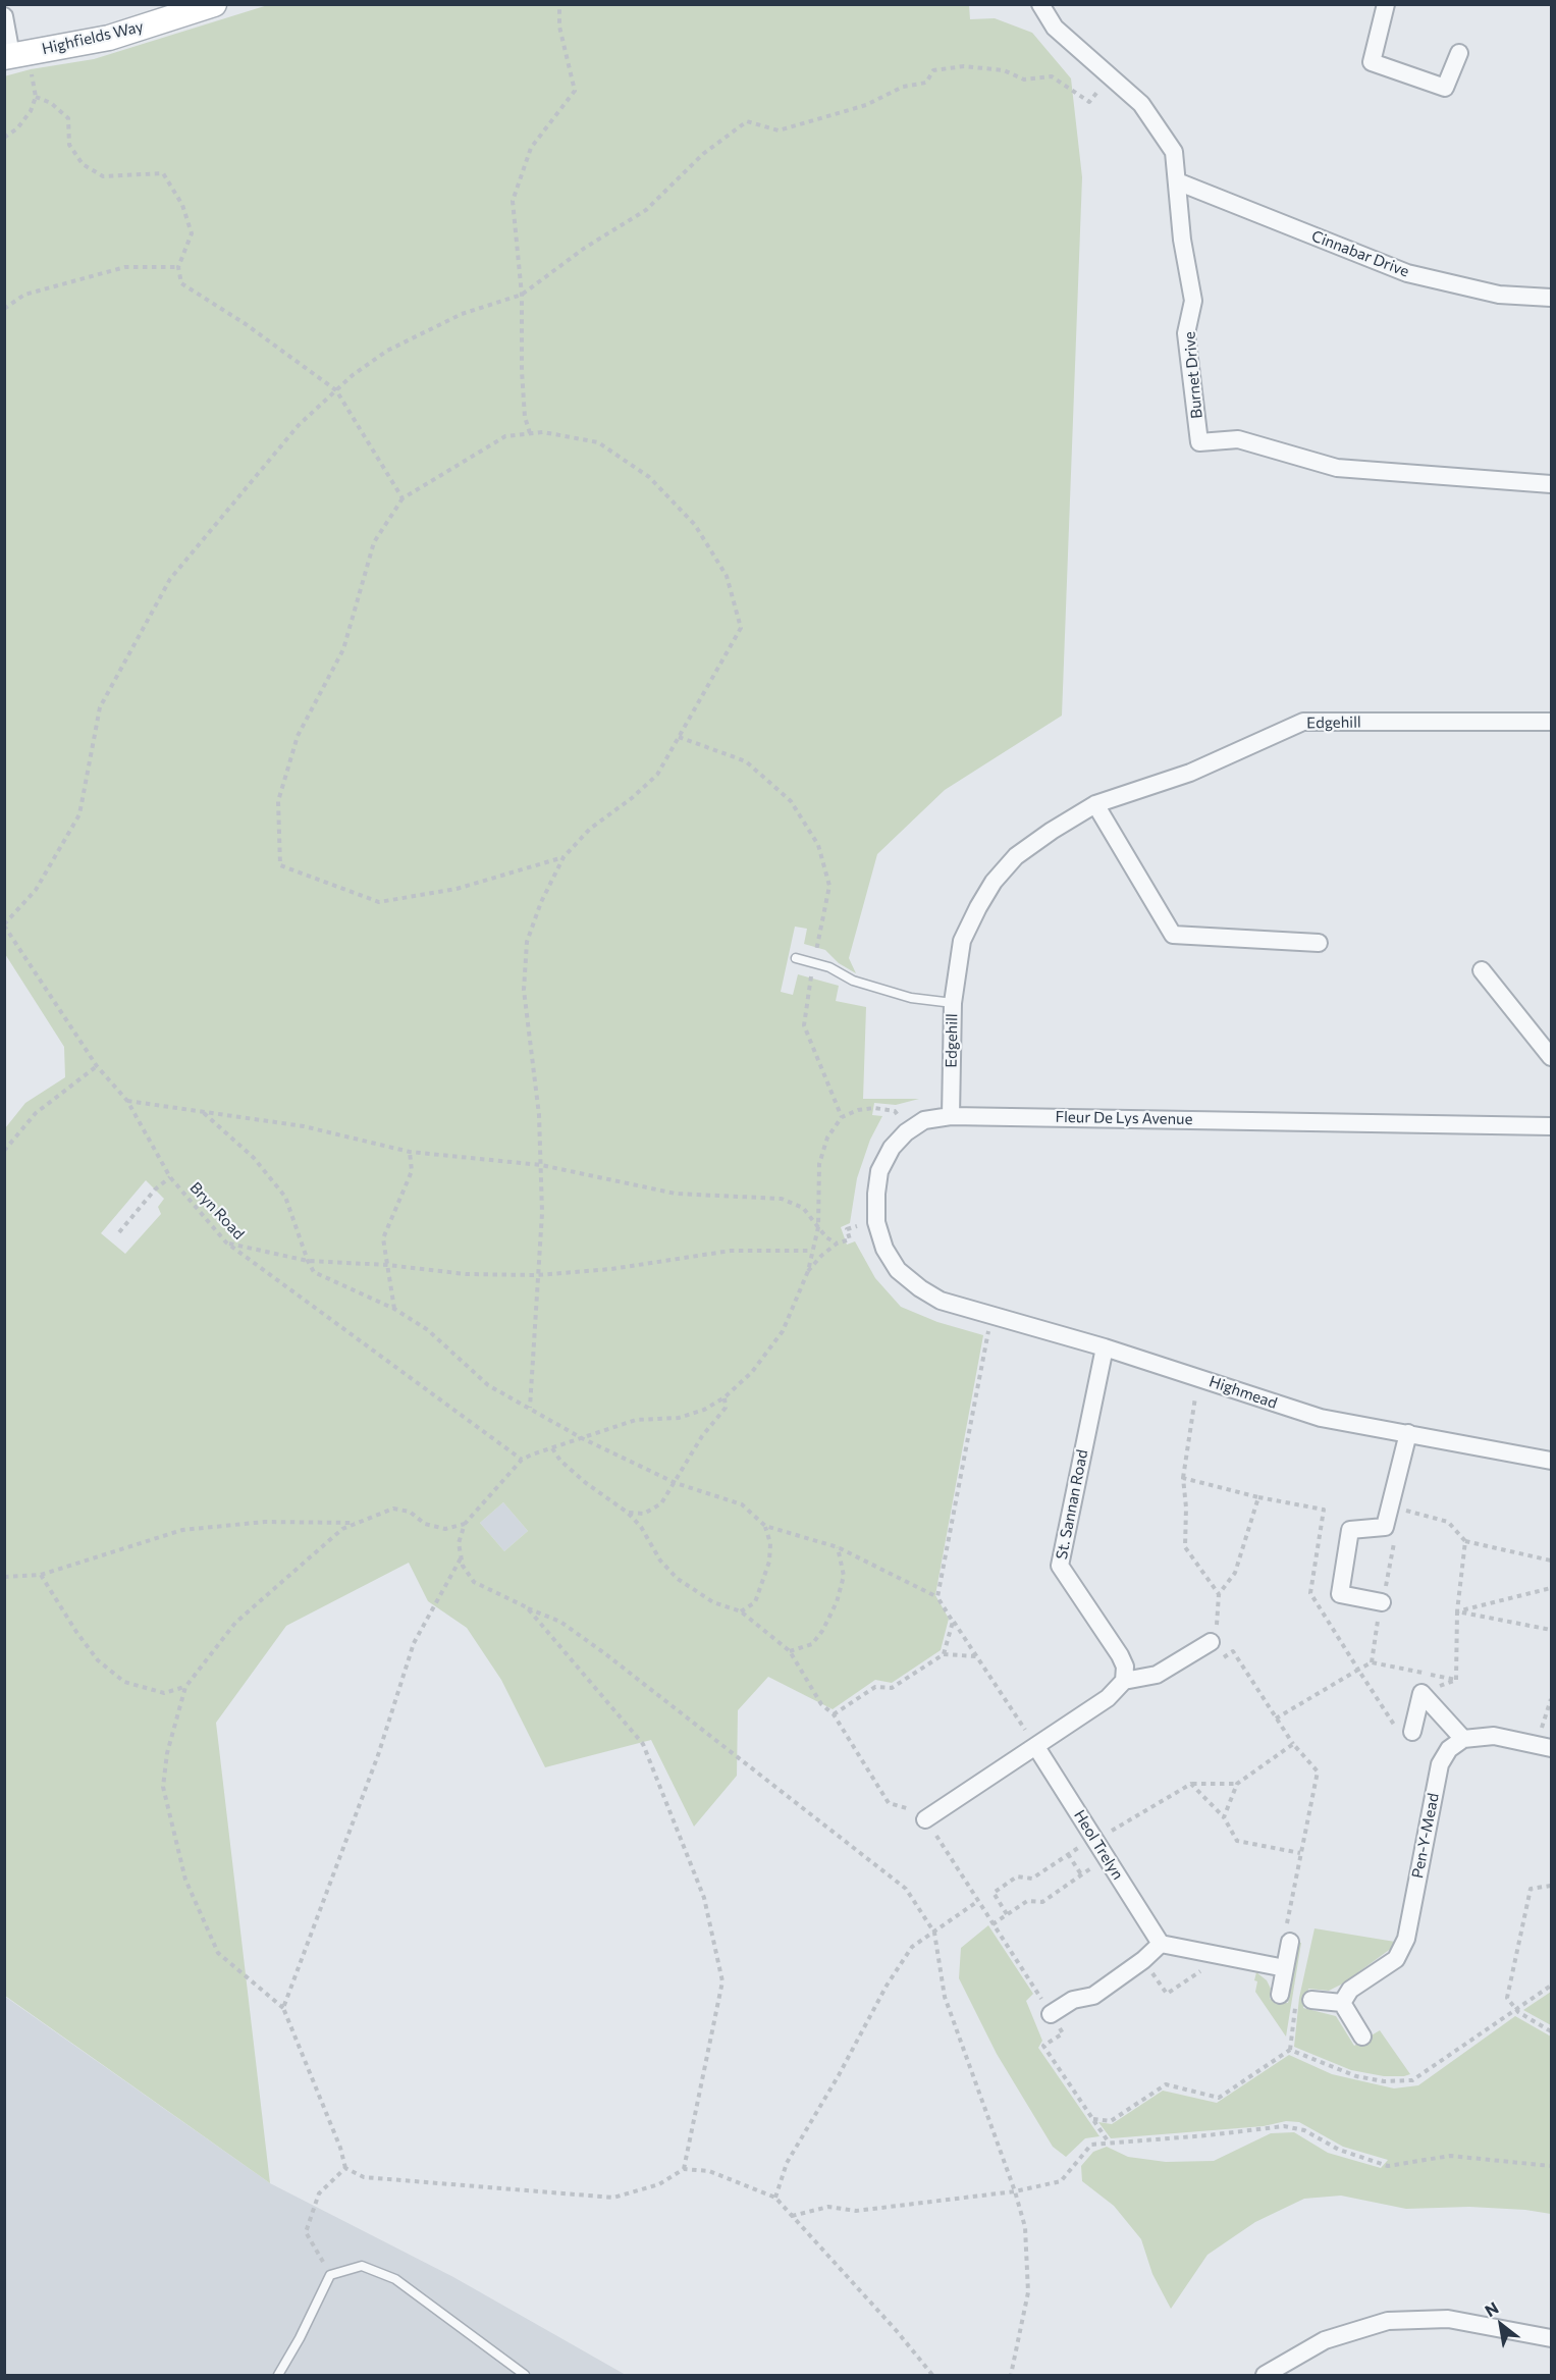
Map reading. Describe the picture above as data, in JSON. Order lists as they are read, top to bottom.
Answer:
{
  "streets": {
    "main road": ["Highfields Way"],
    "street": [
      "Cinnabar Drive",
      "Burnet Drive",
      "Edgehill",
      "Fleur De Lys Avenue",
      "Highmead",
      "St. Sannan Road",
      "Pen-Y-Mead",
      "Heol Trelyn"
    ],
    "path": ["Bryn Road"]
  },
  "crossings": [
    ["Cinnabar Drive", "Burnet Drive"],
    ["Edgehill", "Fleur De Lys Avenue"],
    ["Fleur De Lys Avenue", "Highmead"],
    ["Highmead", "St. Sannan Road"]
  ],
  "north": "top left"
}
